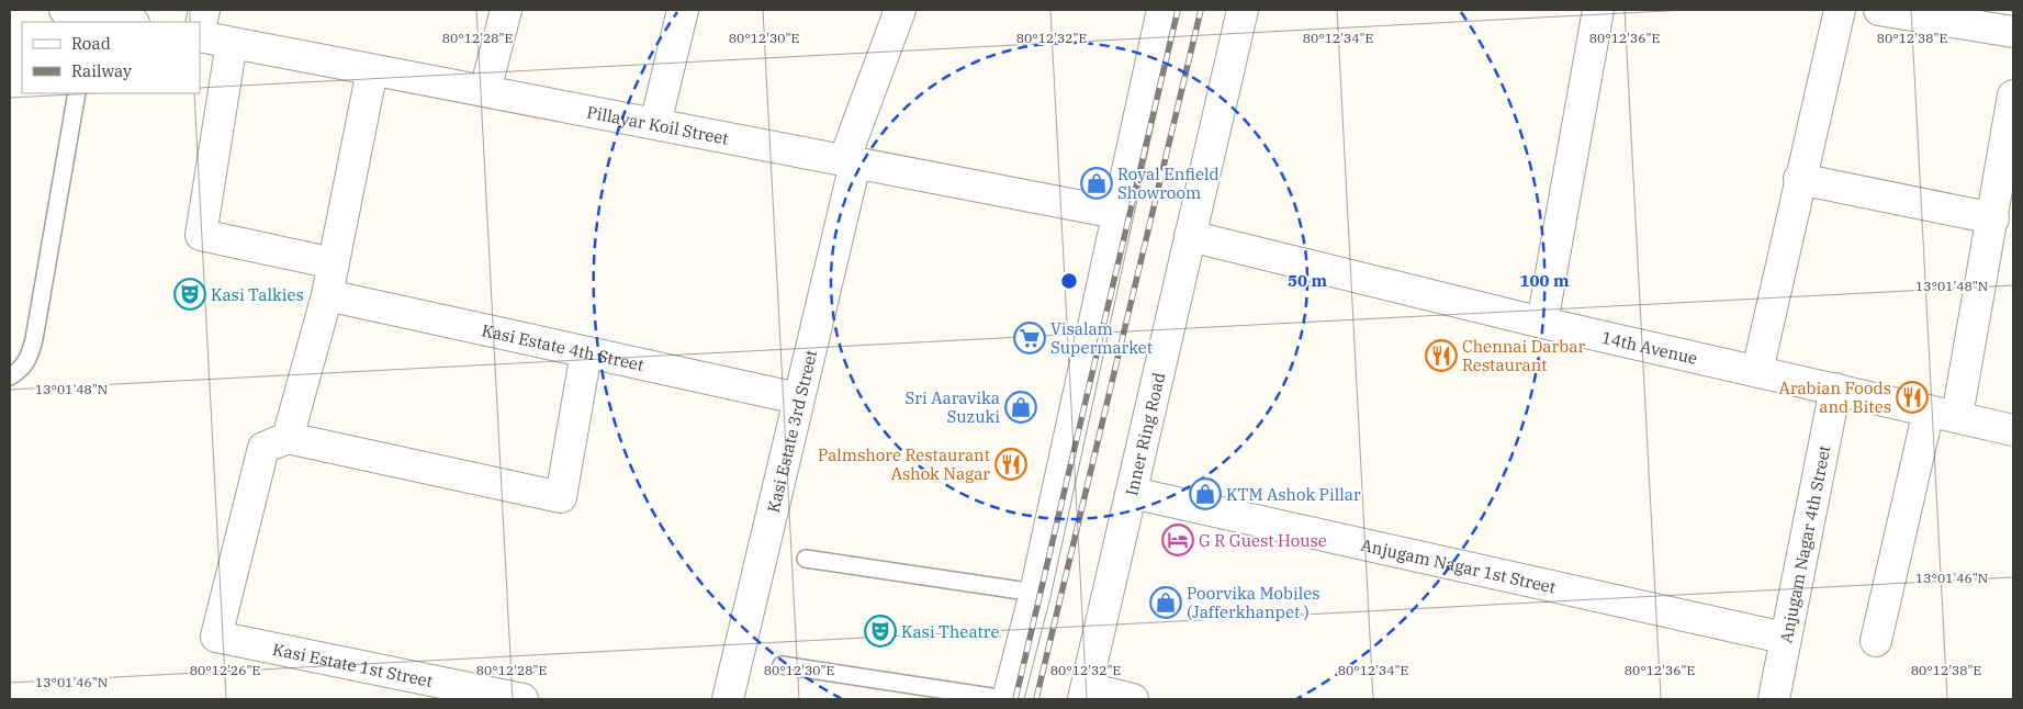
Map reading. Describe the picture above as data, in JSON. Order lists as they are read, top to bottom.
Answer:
{
  "streets": {
    "street": [
      "Pillayar Koil Street",
      "Kasi Estate 4th Street",
      "14th Avenue",
      "Kasi Estate 3rd Street",
      "Inner Ring Road",
      "Anjugam Nagar 4th Street",
      "Anjugam Nagar 1st Street",
      "Kasi Estate 1st Street"
    ]
  },
  "crossings": [
    ["Pillayar Koil Street", "Kasi Estate 3rd Street"],
    ["Kasi Estate 4th Street", "Kasi Estate 3rd Street"],
    ["14th Avenue", "Inner Ring Road"],
    ["14th Avenue", "Anjugam Nagar 4th Street"],
    ["Inner Ring Road", "Anjugam Nagar 1st Street"],
    ["Anjugam Nagar 4th Street", "Anjugam Nagar 1st Street"]
  ],
  "places": {
    "shop": [
      "Royal Enfield Showroom",
      "Sri Aaravika Suzuki",
      "KTM Ashok Pillar",
      "Poorvika Mobiles (Jafferkhanpet )"
    ],
    "theatre": ["Kasi Talkies", "Kasi Theatre"],
    "supermarket": ["Visalam Supermarket"],
    "restaurant": ["Chennai Darbar Restaurant", "Arabian Foods and Bites", "Palmshore Restaurant Ashok Nagar"],
    "hotel": ["G R Guest House"]
  },
  "legend": ["Road", "Railway"],
  "coordinates": [
    "80°12'28\"E",
    "80°12'30\"E",
    "80°12'32\"E",
    "80°12'34\"E",
    "80°12'36\"E",
    "80°12'38\"E",
    "13°01'48\"N",
    "13°01'46\"N",
    "80°12'26\"E"
  ],
  "rings": ["50 m", "100 m"]
}
